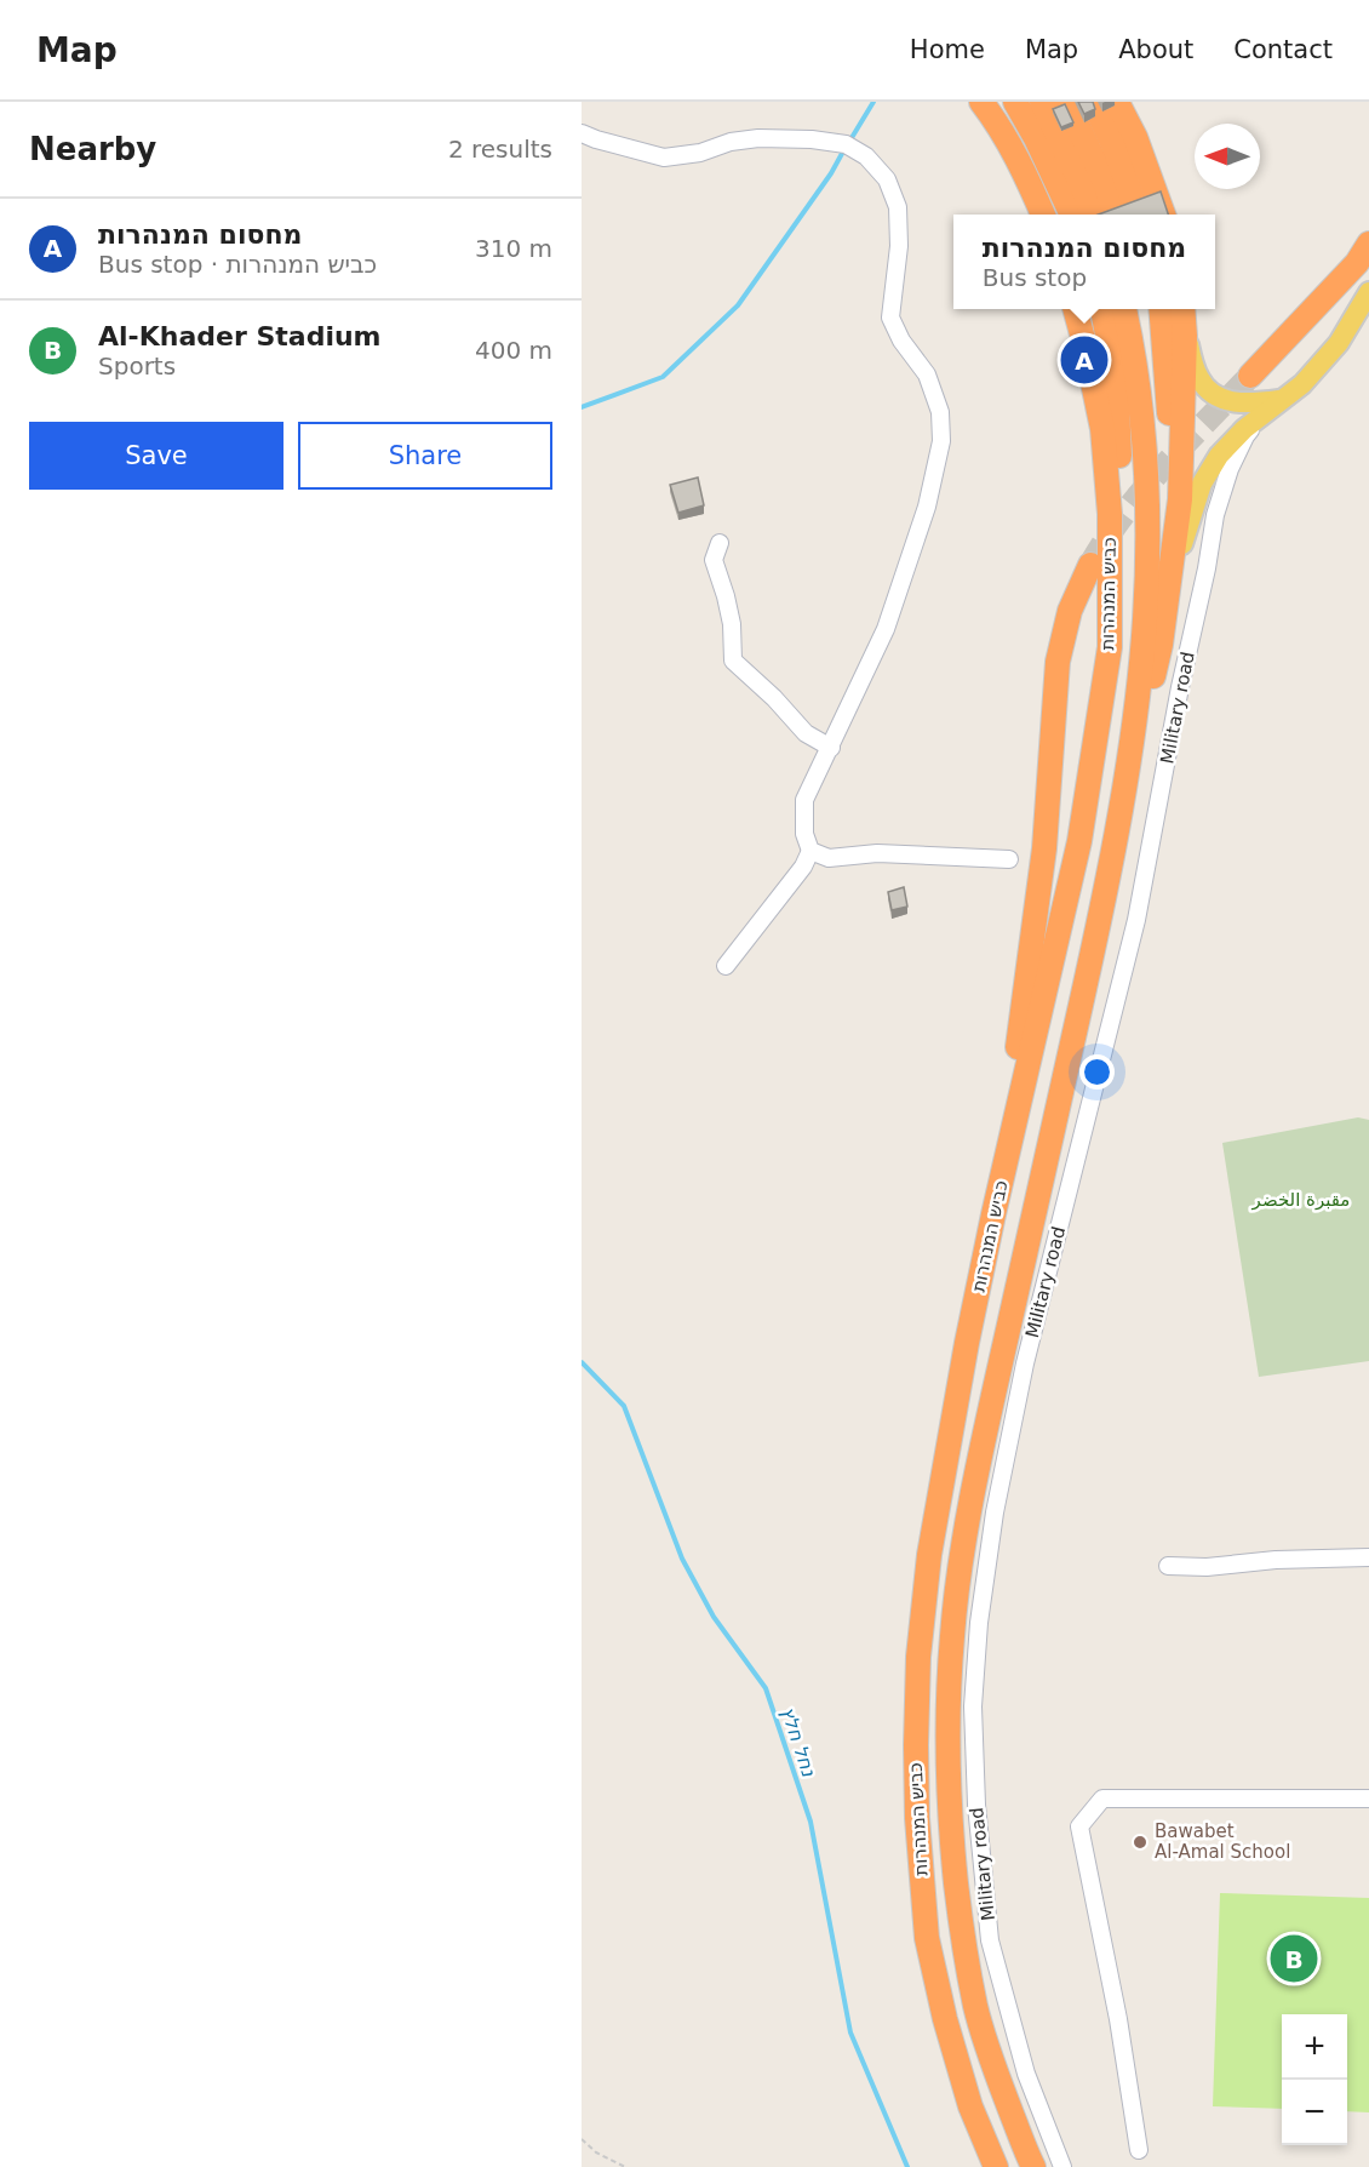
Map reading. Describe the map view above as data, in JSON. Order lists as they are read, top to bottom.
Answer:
{
  "streets": {
    "highway": ["כביש המנהרות"],
    "street": ["Military road"]
  },
  "water": ["נחל חלץ"],
  "parks": ["مقبرة الخضر"],
  "places": ["Bawabet Al-Amal School"],
  "north": "left",
  "page": {
    "header": "Map",
    "nav": [
      "Home",
      "Map",
      "About",
      "Contact"
    ],
    "heading": ["Nearby", "2 results"],
    "list": [
      {
        "mark": "A",
        "name": "מחסום המנהרות",
        "note": "Bus stop · כביש המנהרות",
        "value": "310 m"
      },
      {
        "mark": "B",
        "name": "Al-Khader Stadium",
        "note": "Sports",
        "value": "400 m"
      }
    ],
    "popup": ["מחסום המנהרות", "Bus stop"],
    "pins": ["A", "B"],
    "buttons": ["Save", "Share"],
    "map_buttons": ["+", "−"]
  }
}
